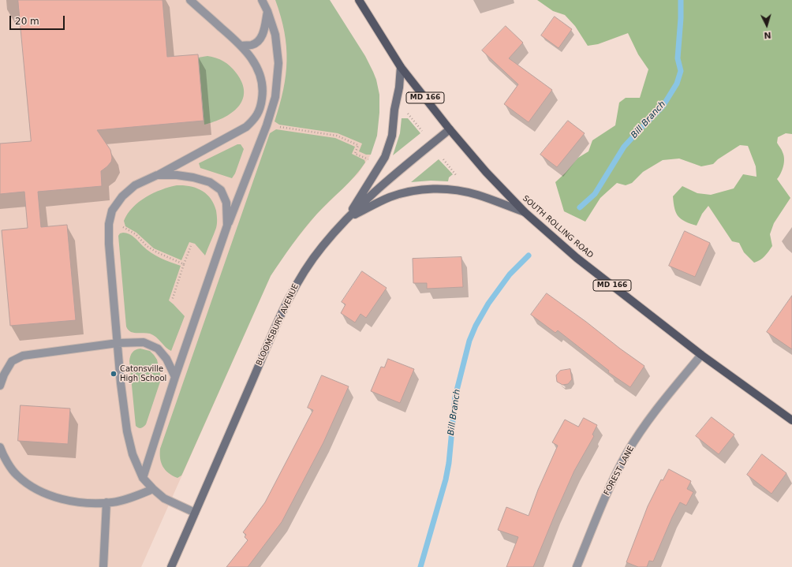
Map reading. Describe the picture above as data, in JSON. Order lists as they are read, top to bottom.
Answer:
{
  "streets": {
    "main road": ["MD 166", "SOUTH ROLLING ROAD", "BLOOMSBURY AVENUE"],
    "street": ["FOREST LANE"]
  },
  "crossings": [
    ["SOUTH ROLLING ROAD", "BLOOMSBURY AVENUE"],
    ["SOUTH ROLLING ROAD", "FOREST LANE"]
  ],
  "water": ["Bill Branch"],
  "places": ["Catonsville High School"],
  "scale_bar": "20 m",
  "north": "bottom"
}
